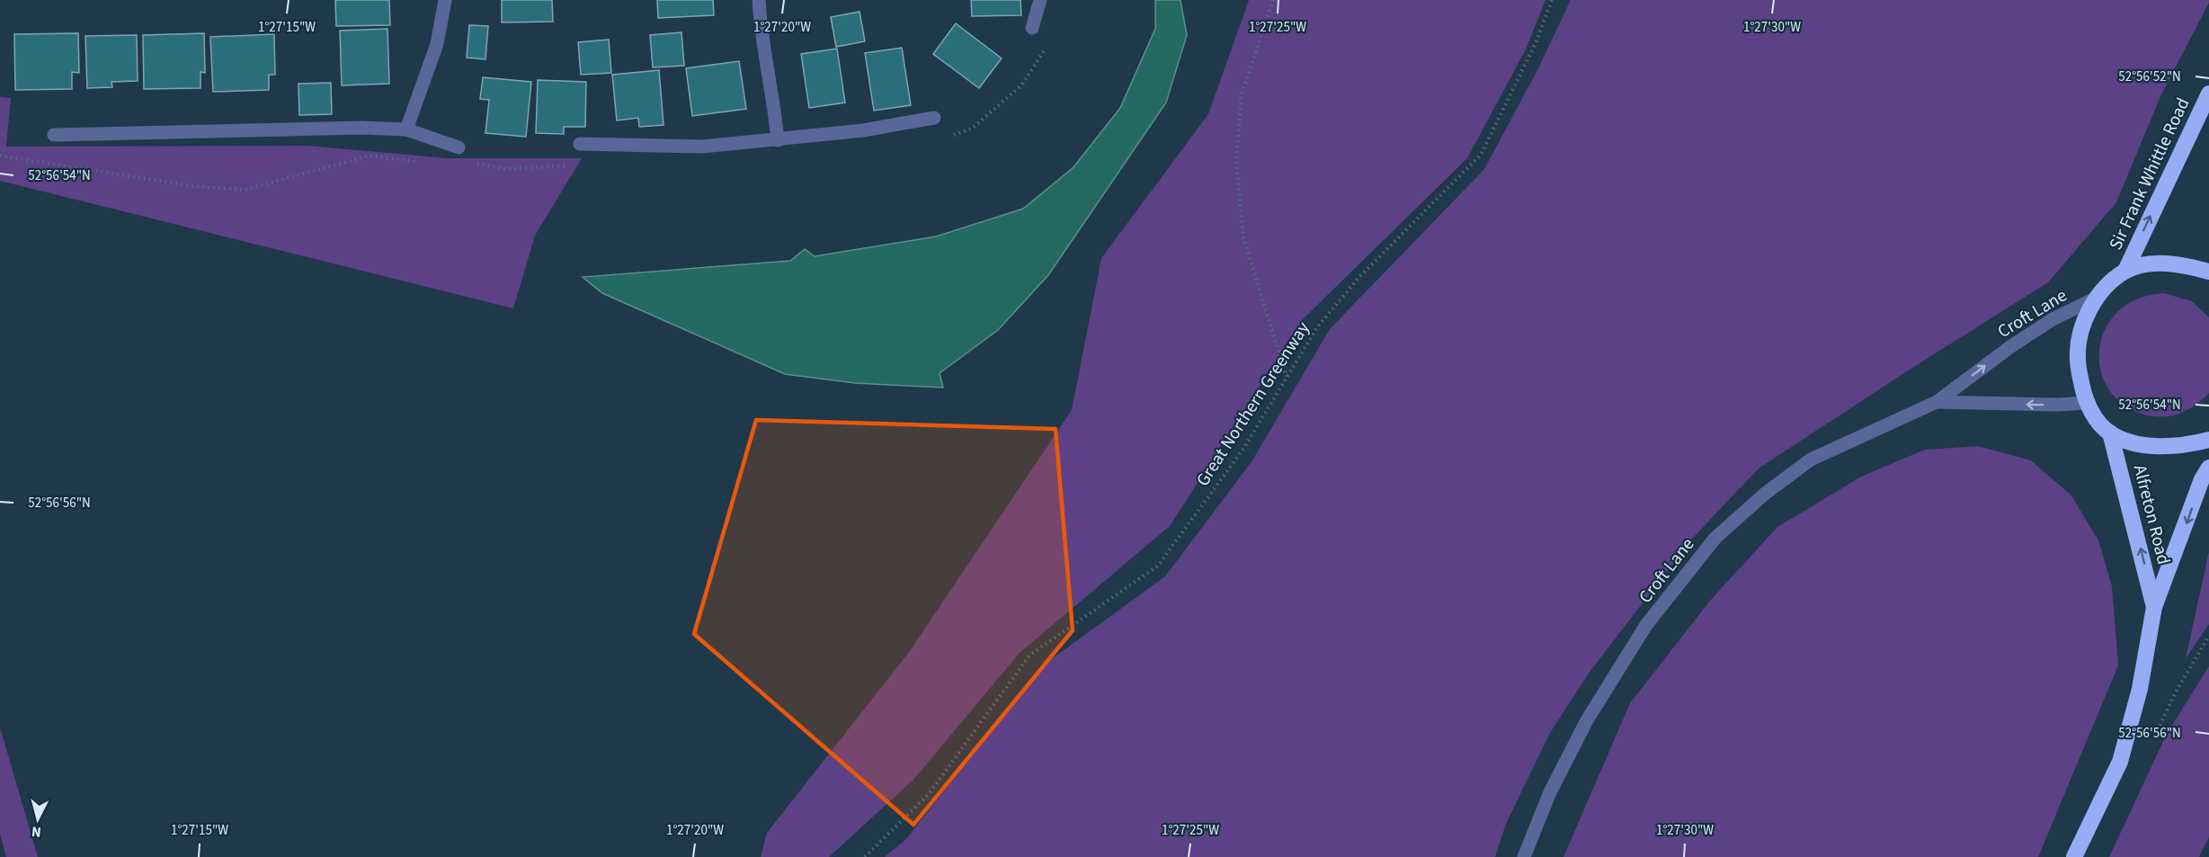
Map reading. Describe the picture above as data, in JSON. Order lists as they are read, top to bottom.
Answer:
{
  "streets": {
    "highway": ["Sir Frank Whittle Road", "Alfreton Road"],
    "street": ["Croft Lane"],
    "path": ["Great Northern Greenway"]
  },
  "one_way": ["Sir Frank Whittle Road"],
  "north": "bottom",
  "coordinates": [
    "1°27'15\"W",
    "1°27'20\"W",
    "1°27'25\"W",
    "1°27'30\"W",
    "52°56'52\"N",
    "52°56'54\"N",
    "52°56'56\"N"
  ]
}
